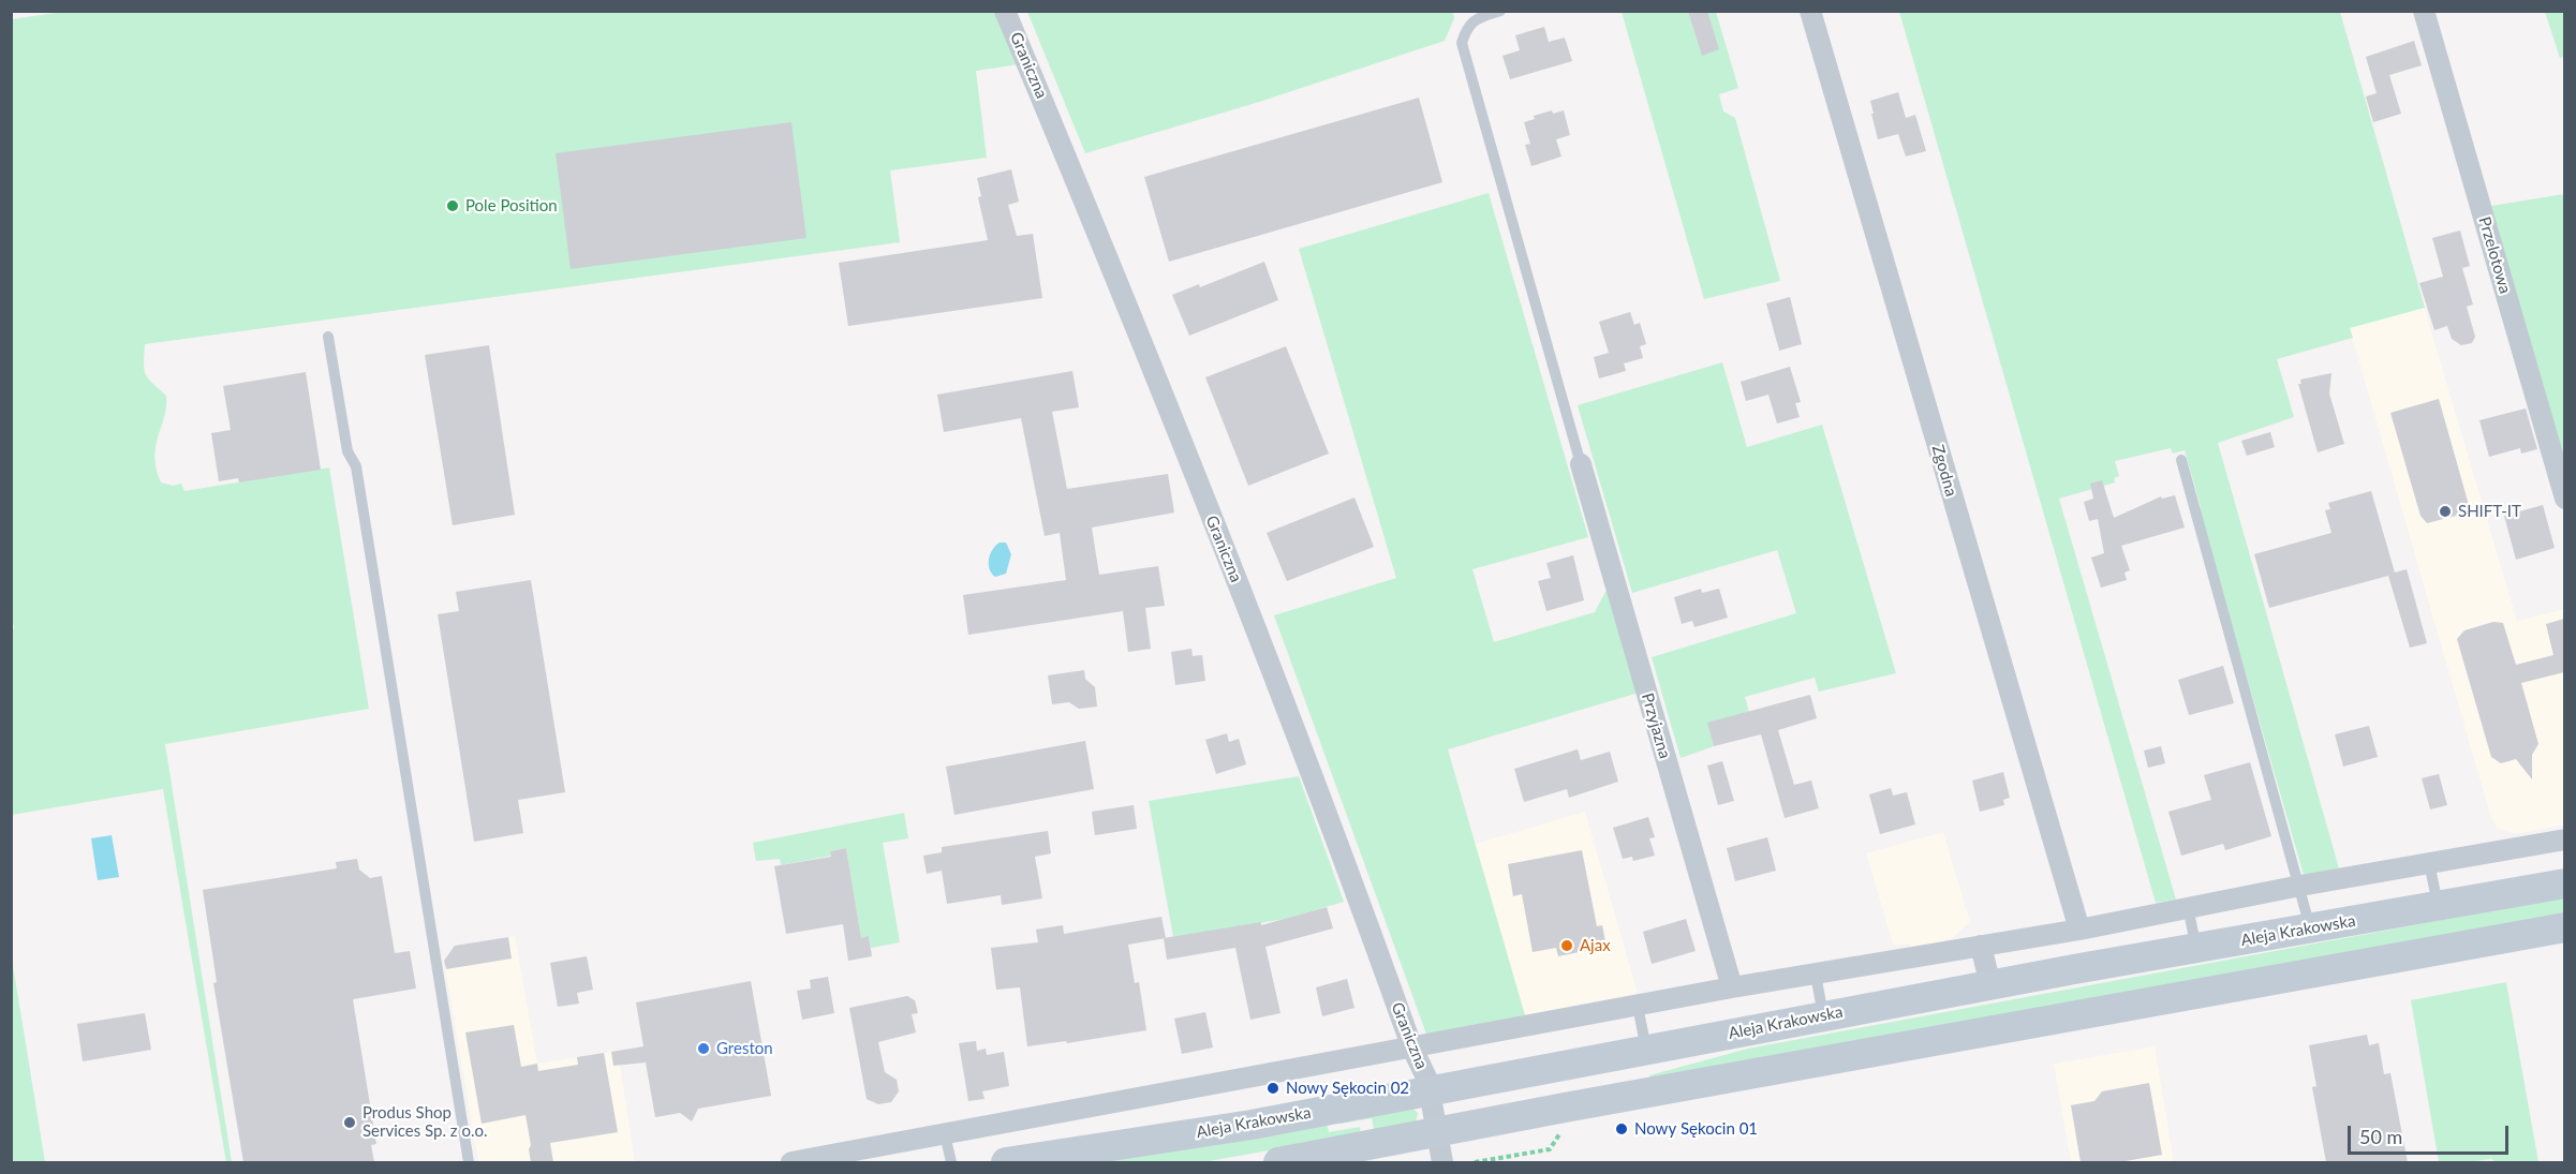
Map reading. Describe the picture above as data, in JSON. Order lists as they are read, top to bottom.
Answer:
{
  "streets": {
    "main road": ["Aleja Krakowska"],
    "street": [
      "Graniczna",
      "Przelotowa",
      "Zgodna",
      "Przyjazna"
    ]
  },
  "crossings": [
    ["Graniczna", "Aleja Krakowska"]
  ],
  "places": [
    "Pole Position",
    "SHIFT-IT",
    "Ajax",
    "Greston",
    "Nowy Sękocin 02",
    "Produs Shop Services Sp. z o.o.",
    "Nowy Sękocin 01"
  ],
  "scale_bar": "50 m"
}
